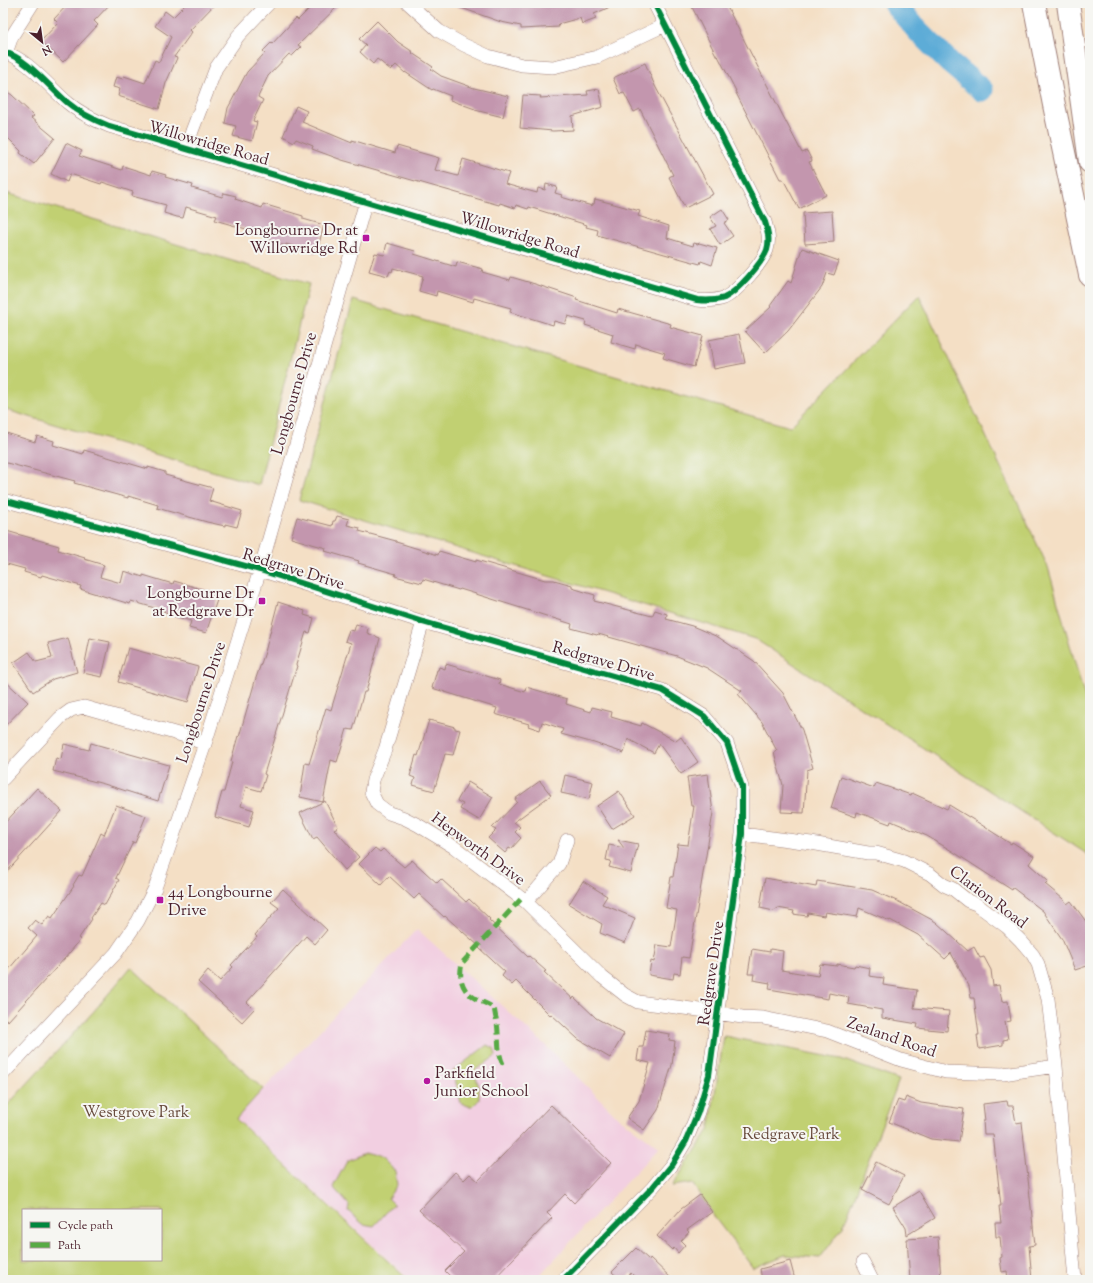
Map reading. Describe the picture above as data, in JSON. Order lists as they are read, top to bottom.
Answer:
{
  "streets": {
    "street": [
      "Willowridge Road",
      "Longbourne Drive",
      "Redgrave Drive",
      "Hepworth Drive",
      "Clarion Road",
      "Zealand Road"
    ]
  },
  "crossings": [
    ["Willowridge Road", "Longbourne Drive"],
    ["Longbourne Drive", "Redgrave Drive"],
    ["Redgrave Drive", "Hepworth Drive"],
    ["Redgrave Drive", "Clarion Road"],
    ["Redgrave Drive", "Zealand Road"],
    ["Hepworth Drive", "Zealand Road"],
    ["Clarion Road", "Zealand Road"]
  ],
  "parks": ["Westgrove Park", "Redgrave Park"],
  "places": {
    "transit": ["Longbourne Dr at Willowridge Rd", "Longbourne Dr at Redgrave Dr", "44 Longbourne Drive"],
    "other": ["Parkfield Junior School"]
  },
  "legend": ["Cycle path", "Path"],
  "north": "bottom right"
}
